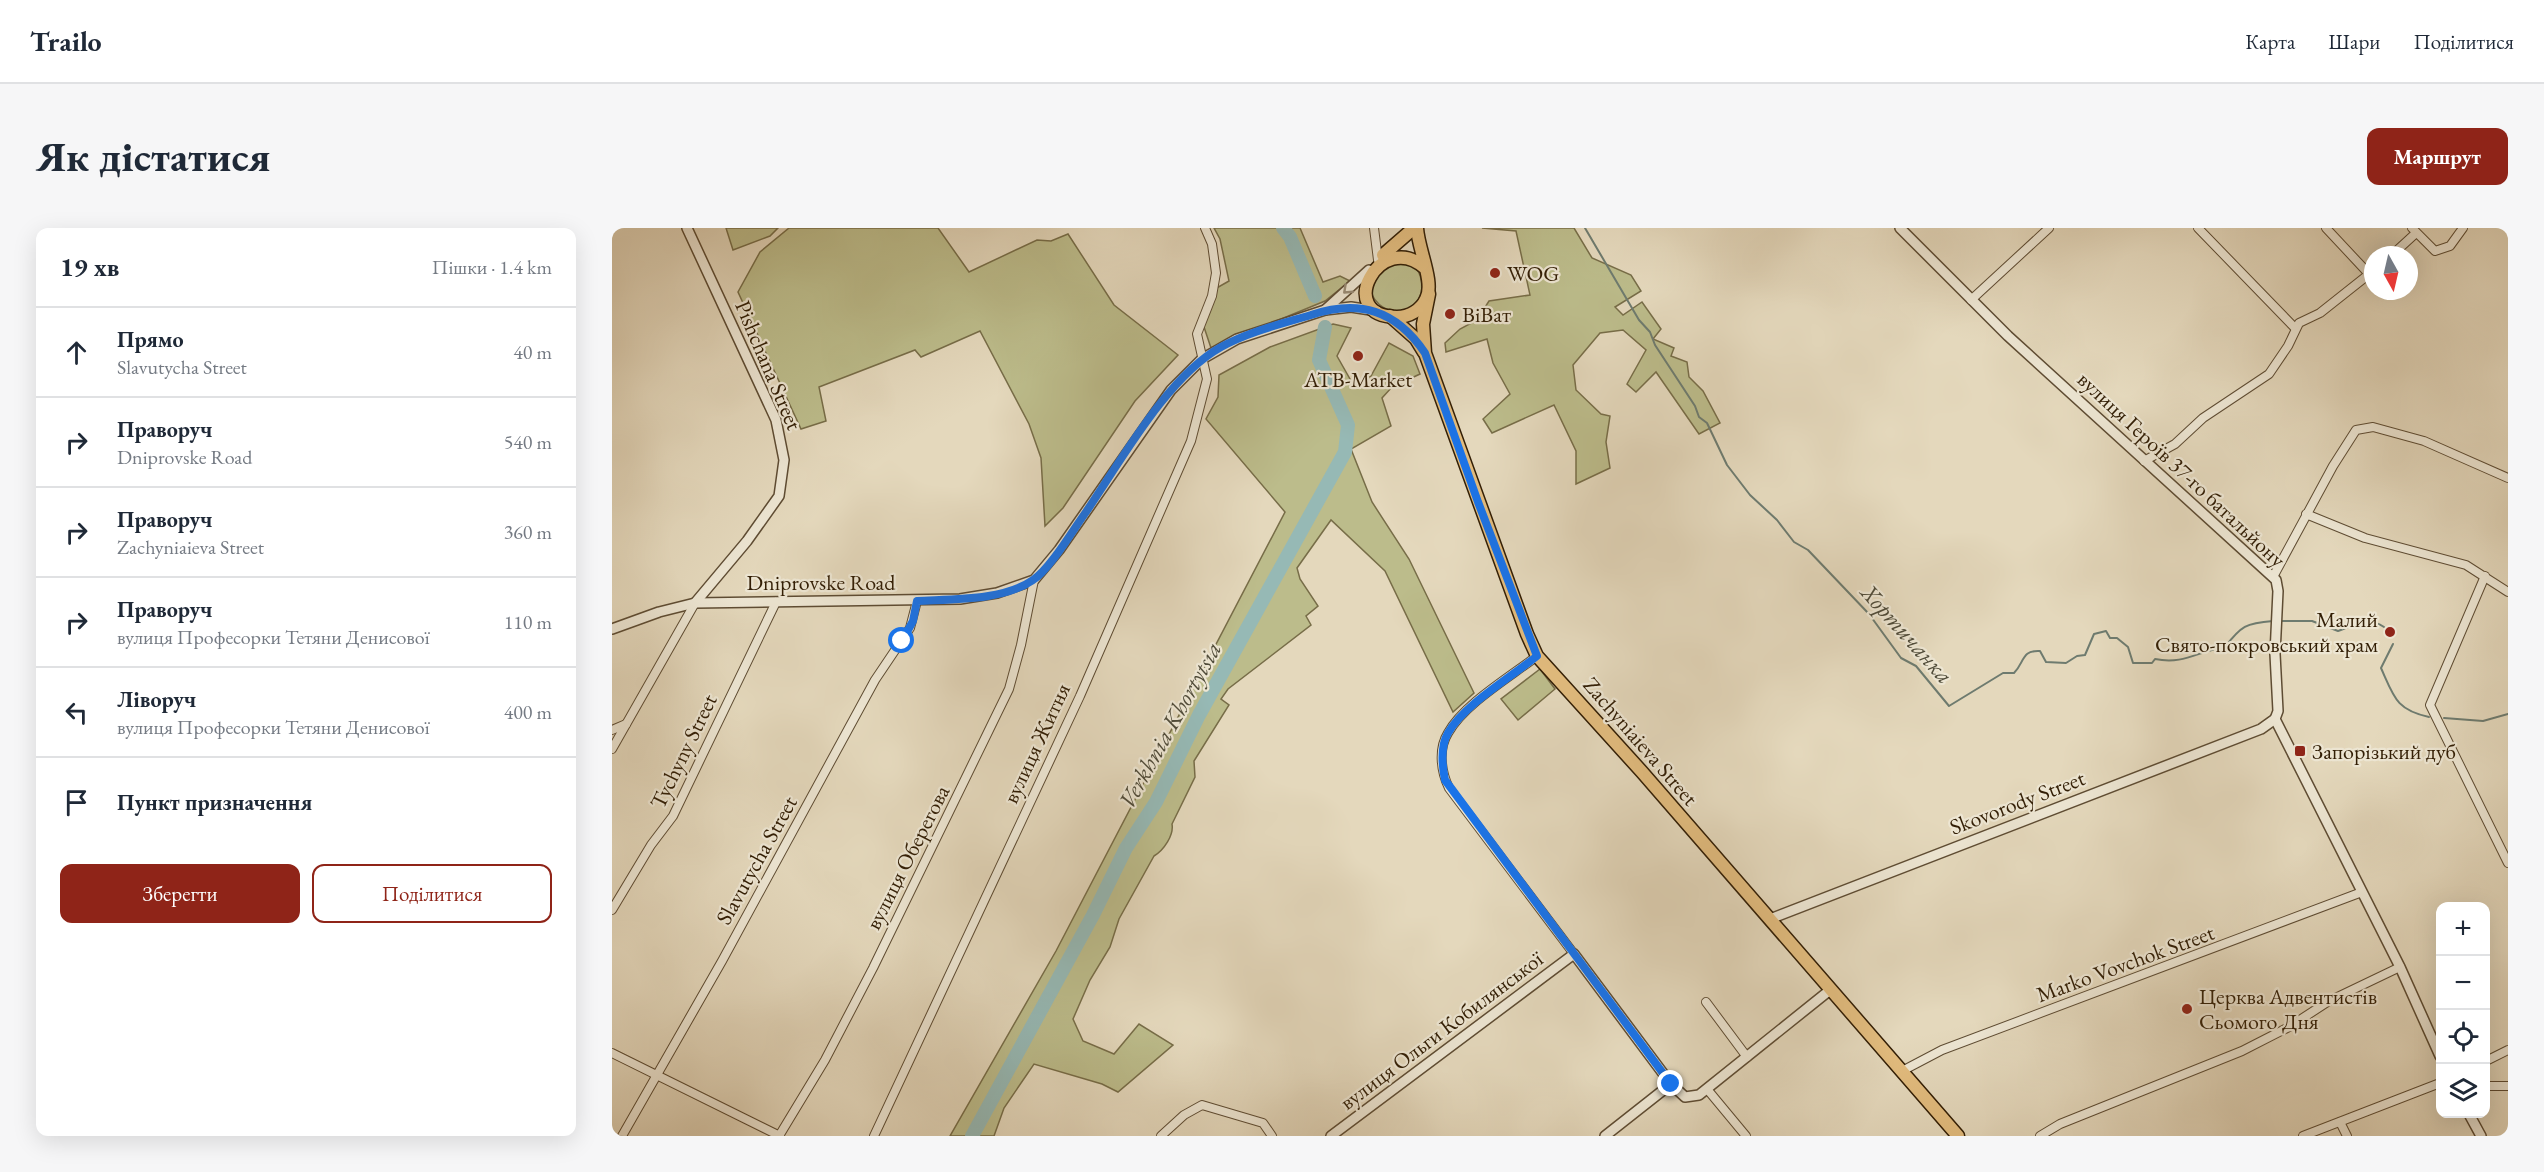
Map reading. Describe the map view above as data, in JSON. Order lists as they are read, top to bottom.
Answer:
{
  "streets": {
    "main road": ["Zachyniaieva Street"],
    "street": [
      "Pishchana Street",
      "вулиця Героїв 37-го батальйону",
      "Dniprovske Road",
      "вулиця Житня",
      "Tychyny Street",
      "Skovorody Street",
      "вулиця Оберегова",
      "Slavutycha Street",
      "Marko Vovchok Street",
      "вулиця Ольги Кобилянської"
    ]
  },
  "crossings": [
    ["Pishchana Street", "Dniprovske Road"],
    ["вулиця Героїв 37-го батальйону", "Skovorody Street"],
    ["Dniprovske Road", "Tychyny Street"],
    ["Dniprovske Road", "вулиця Оберегова"],
    ["Dniprovske Road", "Slavutycha Street"],
    ["Zachyniaieva Street", "Skovorody Street"],
    ["Zachyniaieva Street", "Marko Vovchok Street"]
  ],
  "water": ["Хортичанка", "Verkhnia Khortytsia"],
  "places": {
    "other": [
      "WOG",
      "ВіВат",
      "ATB-Market",
      "Малий Свято-покровський храм",
      "Церква Адвентистів Сьомого Дня"
    ],
    "transit": ["Запорізький дуб"]
  },
  "north": "bottom",
  "page": {
    "header": "Trailo",
    "nav": ["Карта", "Шари", "Поділитися"],
    "buttons": [
      "Маршрут",
      ["Зберегти", "Поділитися"]
    ],
    "title": "Як дістатися",
    "heading": ["19 хв", "Пішки · 1.4 km"],
    "list": [
      ["Прямо", "Slavutycha Street", "40 m"],
      ["Праворуч", "Dniprovske Road", "540 m"],
      ["Праворуч", "Zachyniaieva Street", "360 m"],
      ["Праворуч", "вулиця Професорки Тетяни Денисової", "110 m"],
      ["Ліворуч", "вулиця Професорки Тетяни Денисової", "400 m"],
      "Пункт призначення"
    ],
    "map_buttons": ["+", "−"]
  }
}
